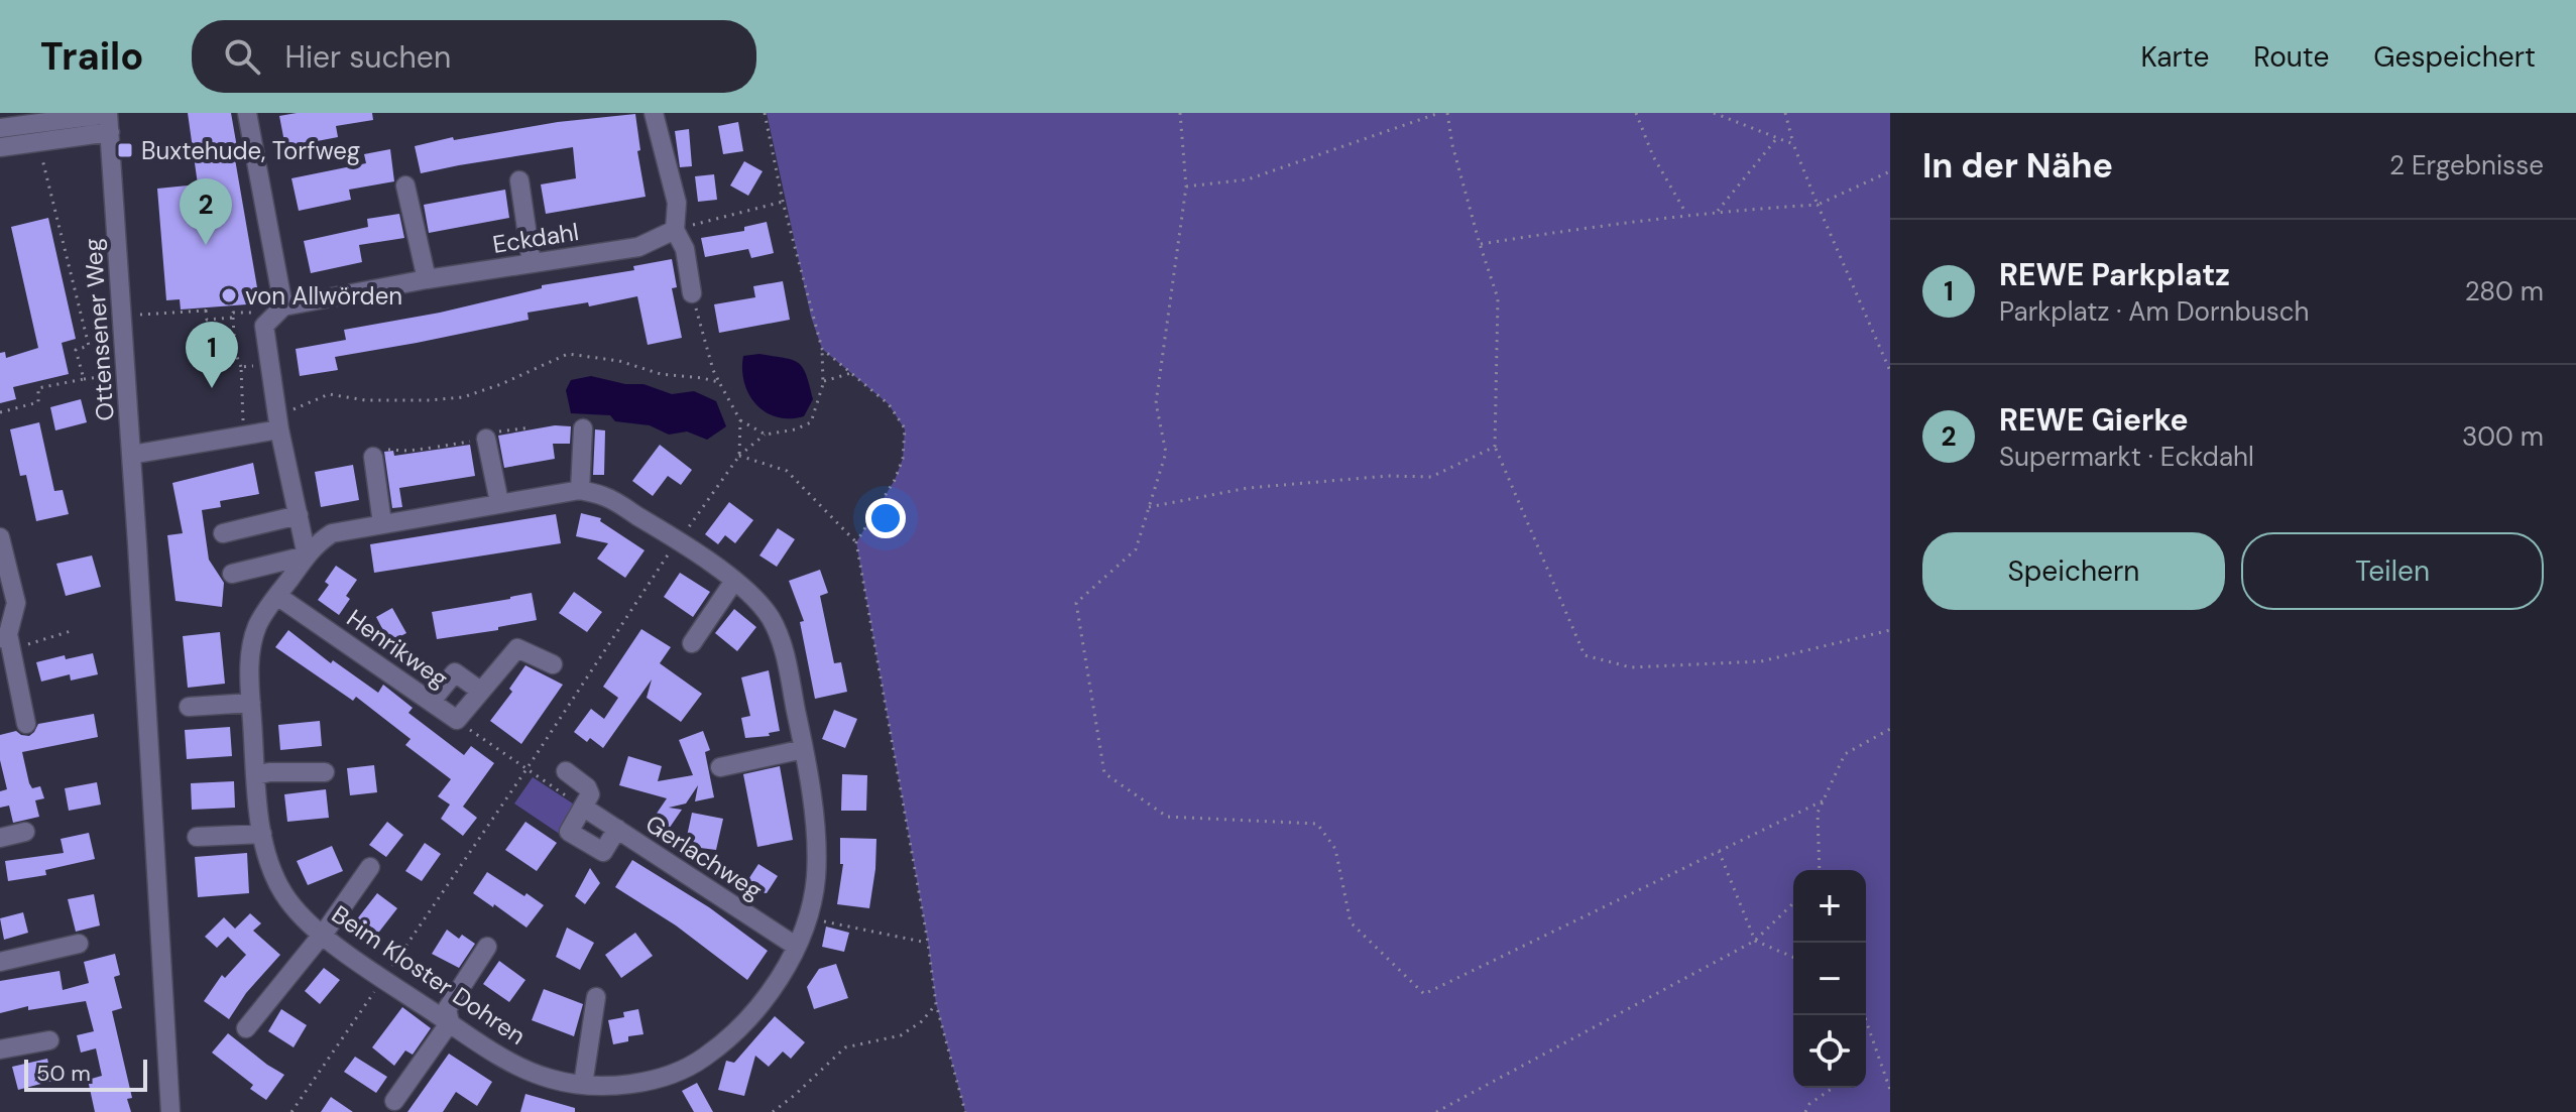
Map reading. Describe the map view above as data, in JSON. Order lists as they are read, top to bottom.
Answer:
{
  "streets": {
    "street": [
      "Eckdahl",
      "Ottensener Weg",
      "Henrikweg",
      "Gerlachweg",
      "Beim Kloster Dohren"
    ]
  },
  "crossings": [
    ["Henrikweg", "Beim Kloster Dohren"],
    ["Gerlachweg", "Beim Kloster Dohren"]
  ],
  "places": {
    "transit": ["Buxtehude, Torfweg"],
    "other": ["von Allwörden"]
  },
  "scale_bar": "50 m",
  "page": {
    "header": "Trailo",
    "search": "Hier suchen",
    "nav": ["Karte", "Route", "Gespeichert"],
    "heading": ["In der Nähe", "2 Ergebnisse"],
    "pins": ["2", "1"],
    "list": [
      {
        "mark": "1",
        "name": "REWE Parkplatz",
        "note": "Parkplatz · Am Dornbusch",
        "value": "280 m"
      },
      {
        "mark": "2",
        "name": "REWE Gierke",
        "note": "Supermarkt · Eckdahl",
        "value": "300 m"
      }
    ],
    "buttons": ["Speichern", "Teilen"],
    "map_buttons": ["+", "−"],
    "scale": "50 m"
  }
}
